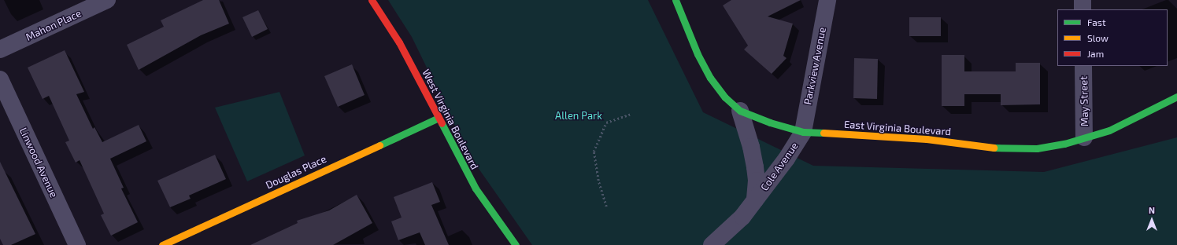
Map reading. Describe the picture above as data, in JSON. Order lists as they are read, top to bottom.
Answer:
{
  "streets": {
    "street": [
      "Mahon Place",
      "Parkview Avenue",
      "May Street",
      "West Virginia Boulevard",
      "East Virginia Boulevard",
      "Linwood Avenue",
      "Cole Avenue",
      "Douglas Place"
    ]
  },
  "crossings": [
    ["Parkview Avenue", "East Virginia Boulevard"],
    ["Parkview Avenue", "Cole Avenue"],
    ["May Street", "East Virginia Boulevard"],
    ["West Virginia Boulevard", "Douglas Place"],
    ["East Virginia Boulevard", "Cole Avenue"]
  ],
  "parks": ["Allen Park"],
  "legend": ["Fast", "Slow", "Jam"],
  "north": "top"
}
